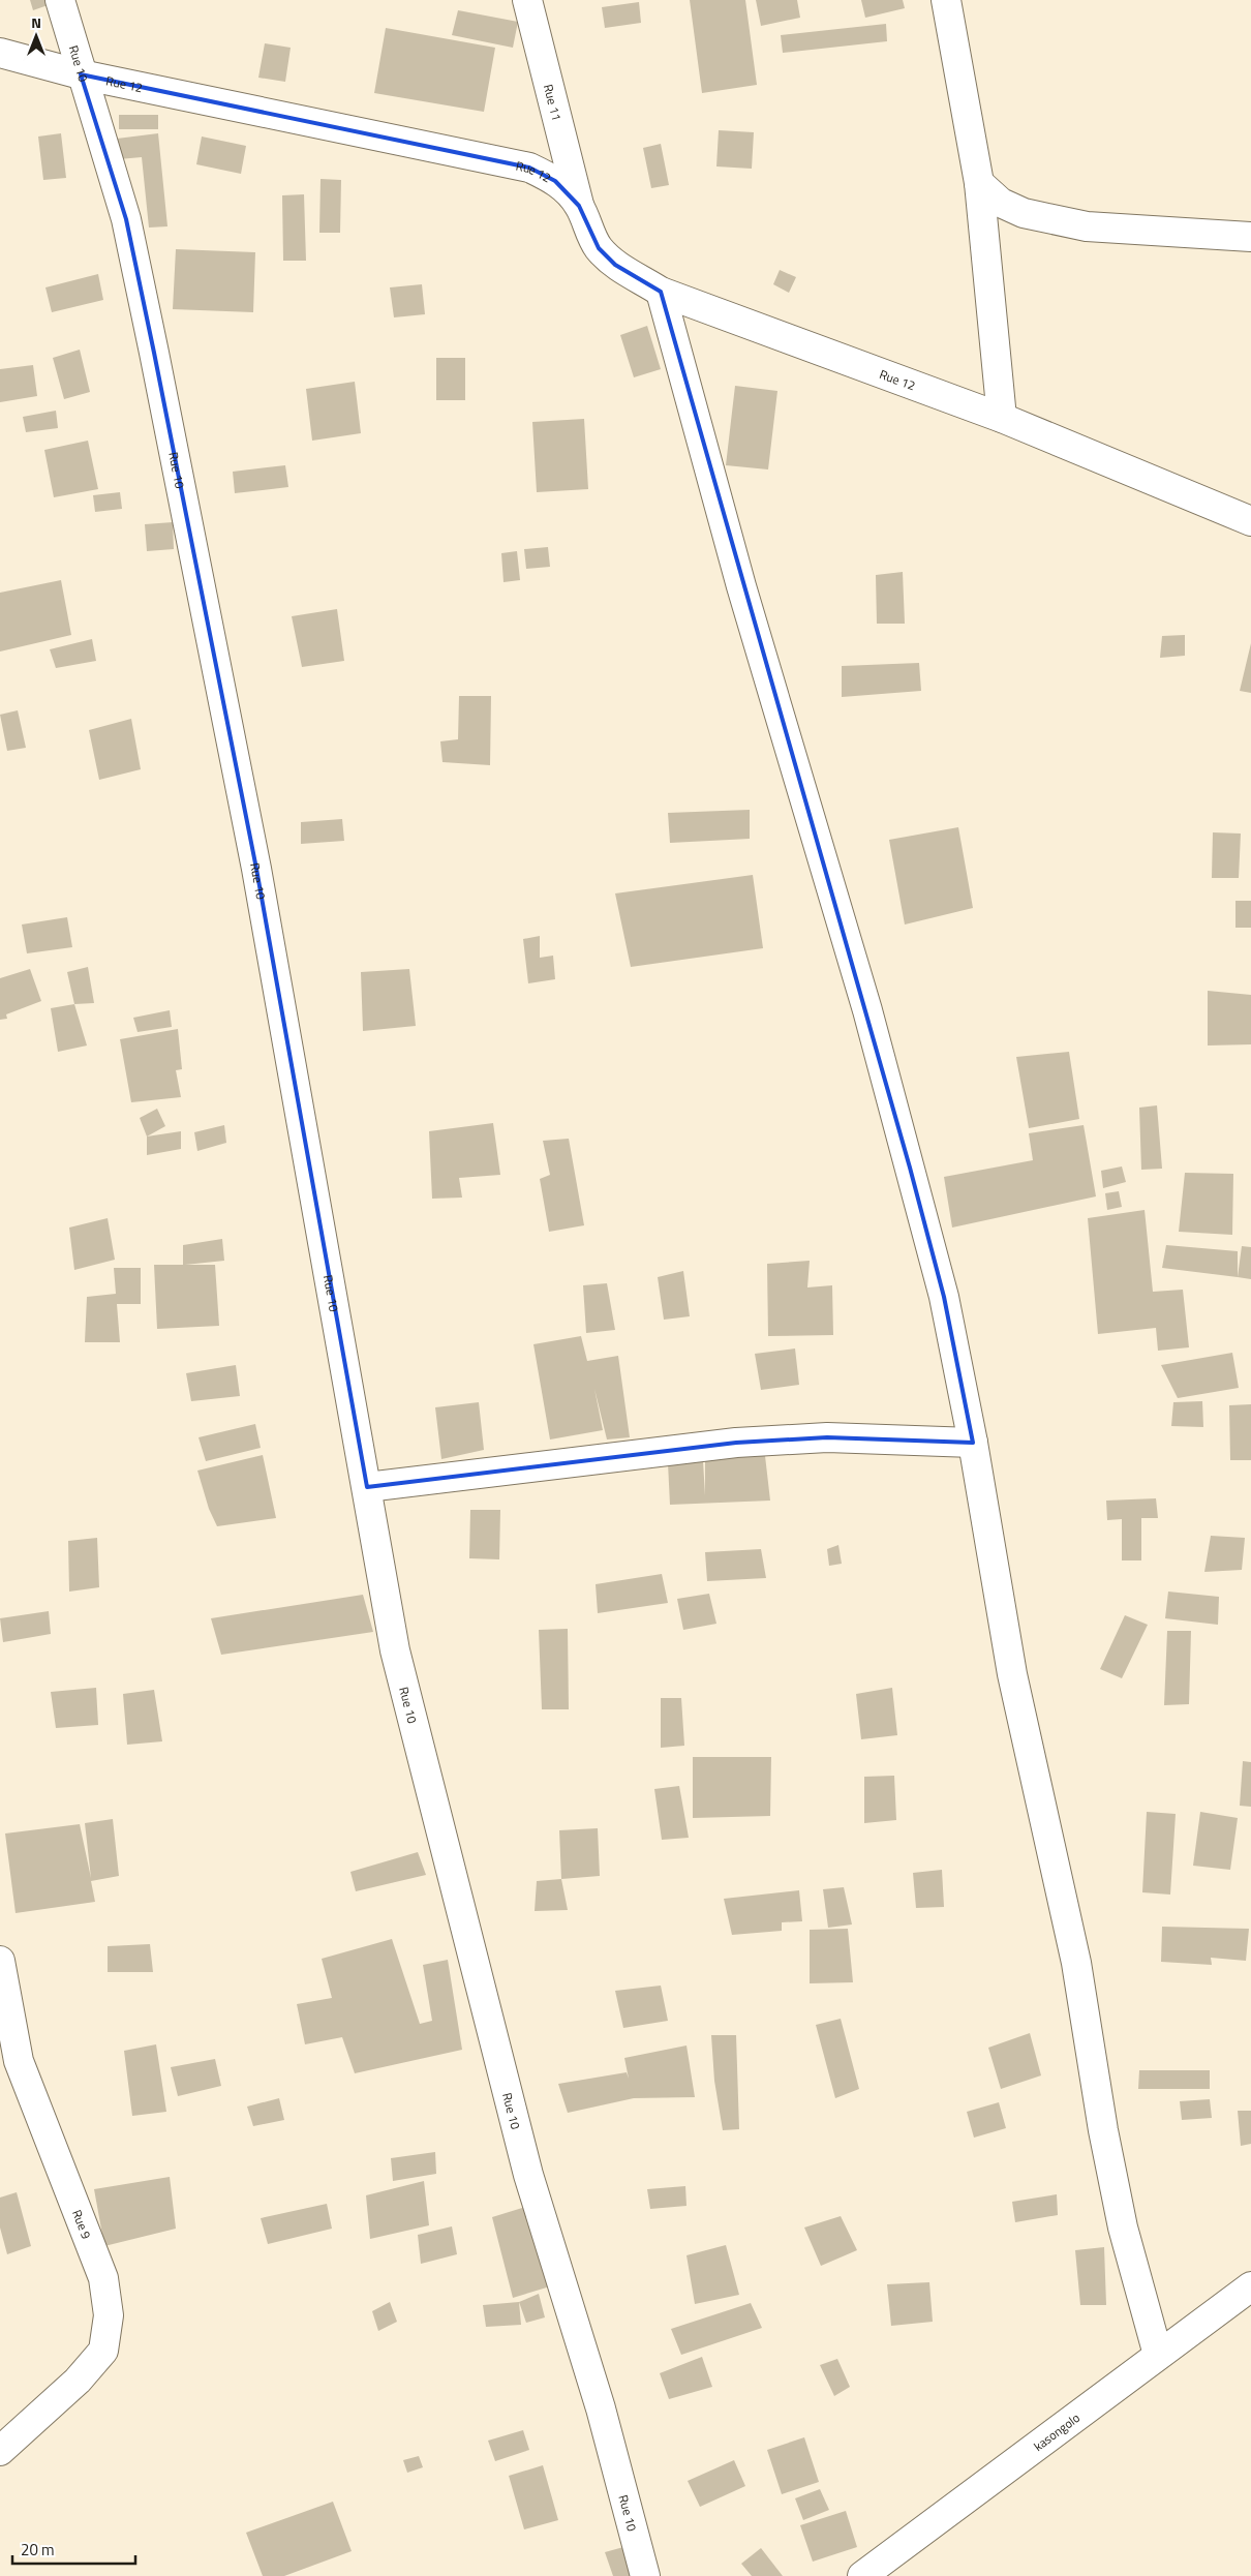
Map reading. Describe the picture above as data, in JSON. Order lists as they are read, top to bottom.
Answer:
{
  "streets": {
    "street": [
      "Rue 10",
      "Rue 12",
      "Rue 11",
      "Rue 9",
      "kasongolo"
    ]
  },
  "crossings": [
    ["Rue 10", "Rue 12"],
    ["Rue 12", "Rue 11"]
  ],
  "scale_bar": "20 m",
  "north": "top"
}
